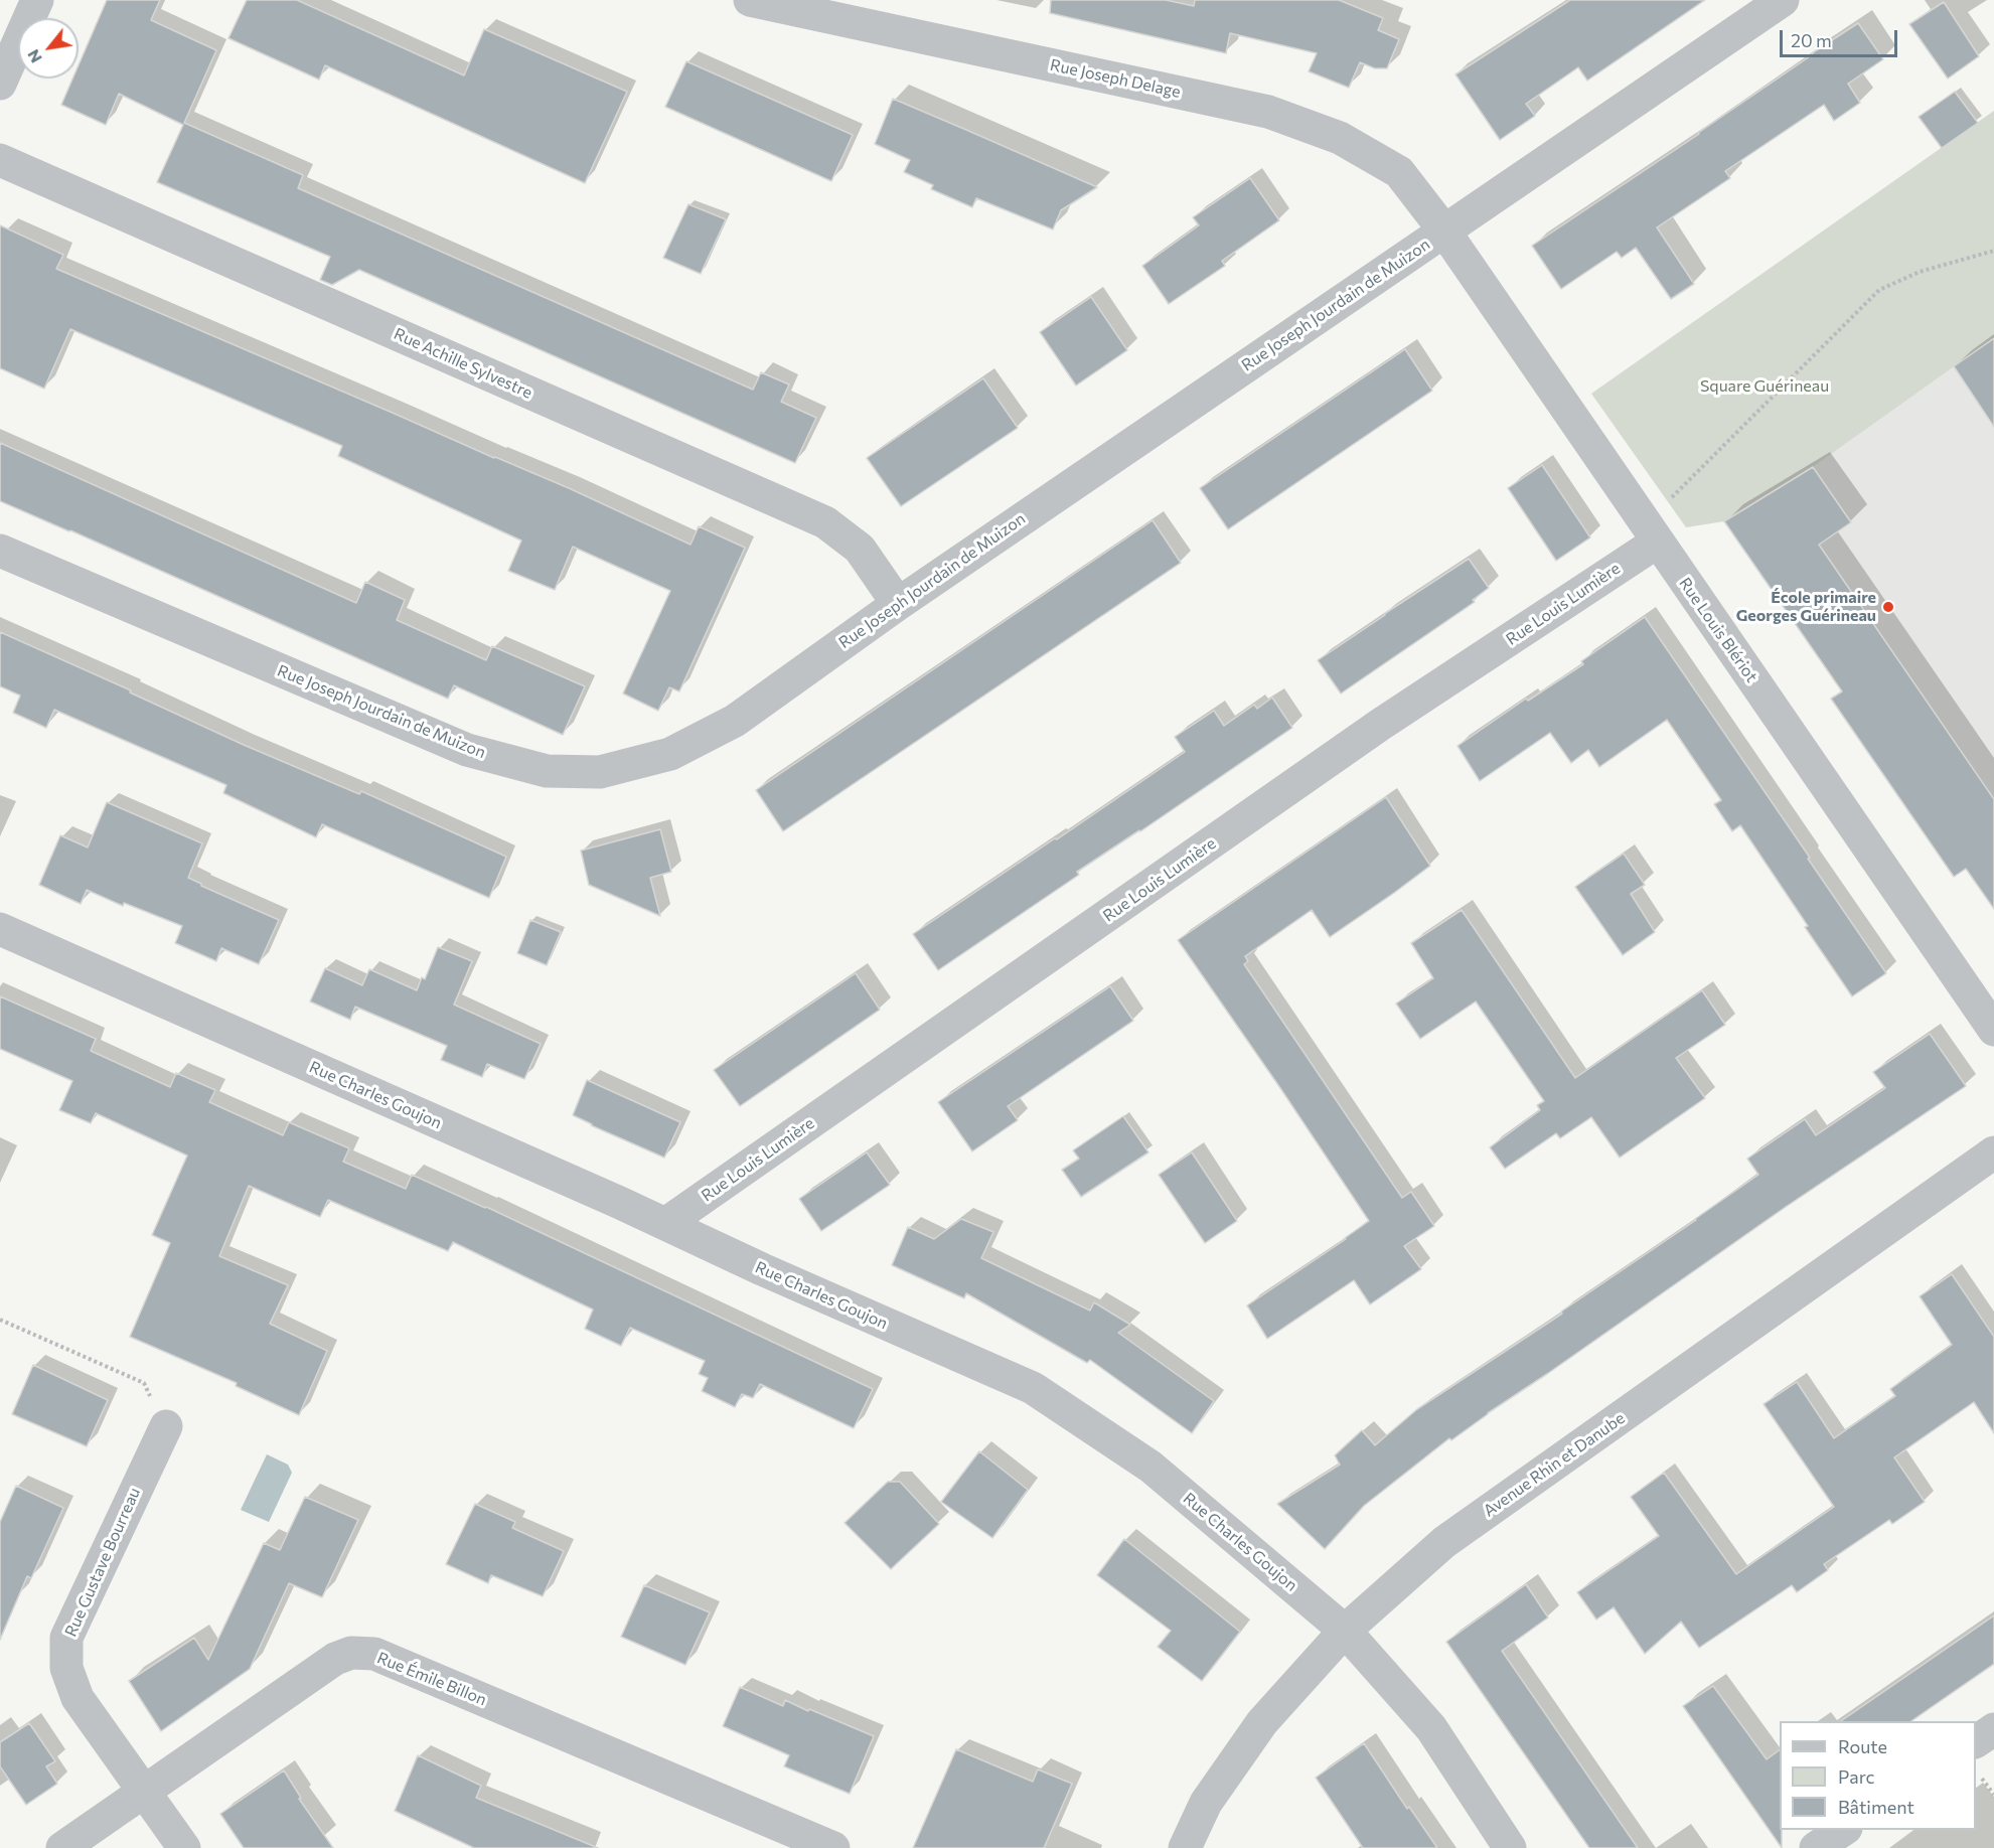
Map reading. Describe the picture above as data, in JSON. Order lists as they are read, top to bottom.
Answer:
{
  "streets": {
    "street": [
      "Rue Joseph Delage",
      "Rue Joseph Jourdain de Muizon",
      "Rue Achille Sylvestre",
      "Rue Louis Lumière",
      "Rue Louis Blériot",
      "Rue Charles Goujon",
      "Avenue Rhin et Danube",
      "Rue Gustave Bourreau",
      "Rue Émile Billon"
    ]
  },
  "crossings": [
    ["Rue Joseph Delage", "Rue Joseph Jourdain de Muizon"],
    ["Rue Joseph Delage", "Rue Louis Blériot"],
    ["Rue Joseph Jourdain de Muizon", "Rue Achille Sylvestre"],
    ["Rue Joseph Jourdain de Muizon", "Rue Louis Blériot"],
    ["Rue Louis Lumière", "Rue Louis Blériot"],
    ["Rue Louis Lumière", "Rue Charles Goujon"],
    ["Rue Charles Goujon", "Avenue Rhin et Danube"],
    ["Rue Gustave Bourreau", "Rue Émile Billon"]
  ],
  "parks": ["Square Guérineau"],
  "places": ["École primaire Georges Guérineau"],
  "legend": ["Route", "Parc", "Bâtiment"],
  "scale_bar": "20 m",
  "north": "bottom left"
}
